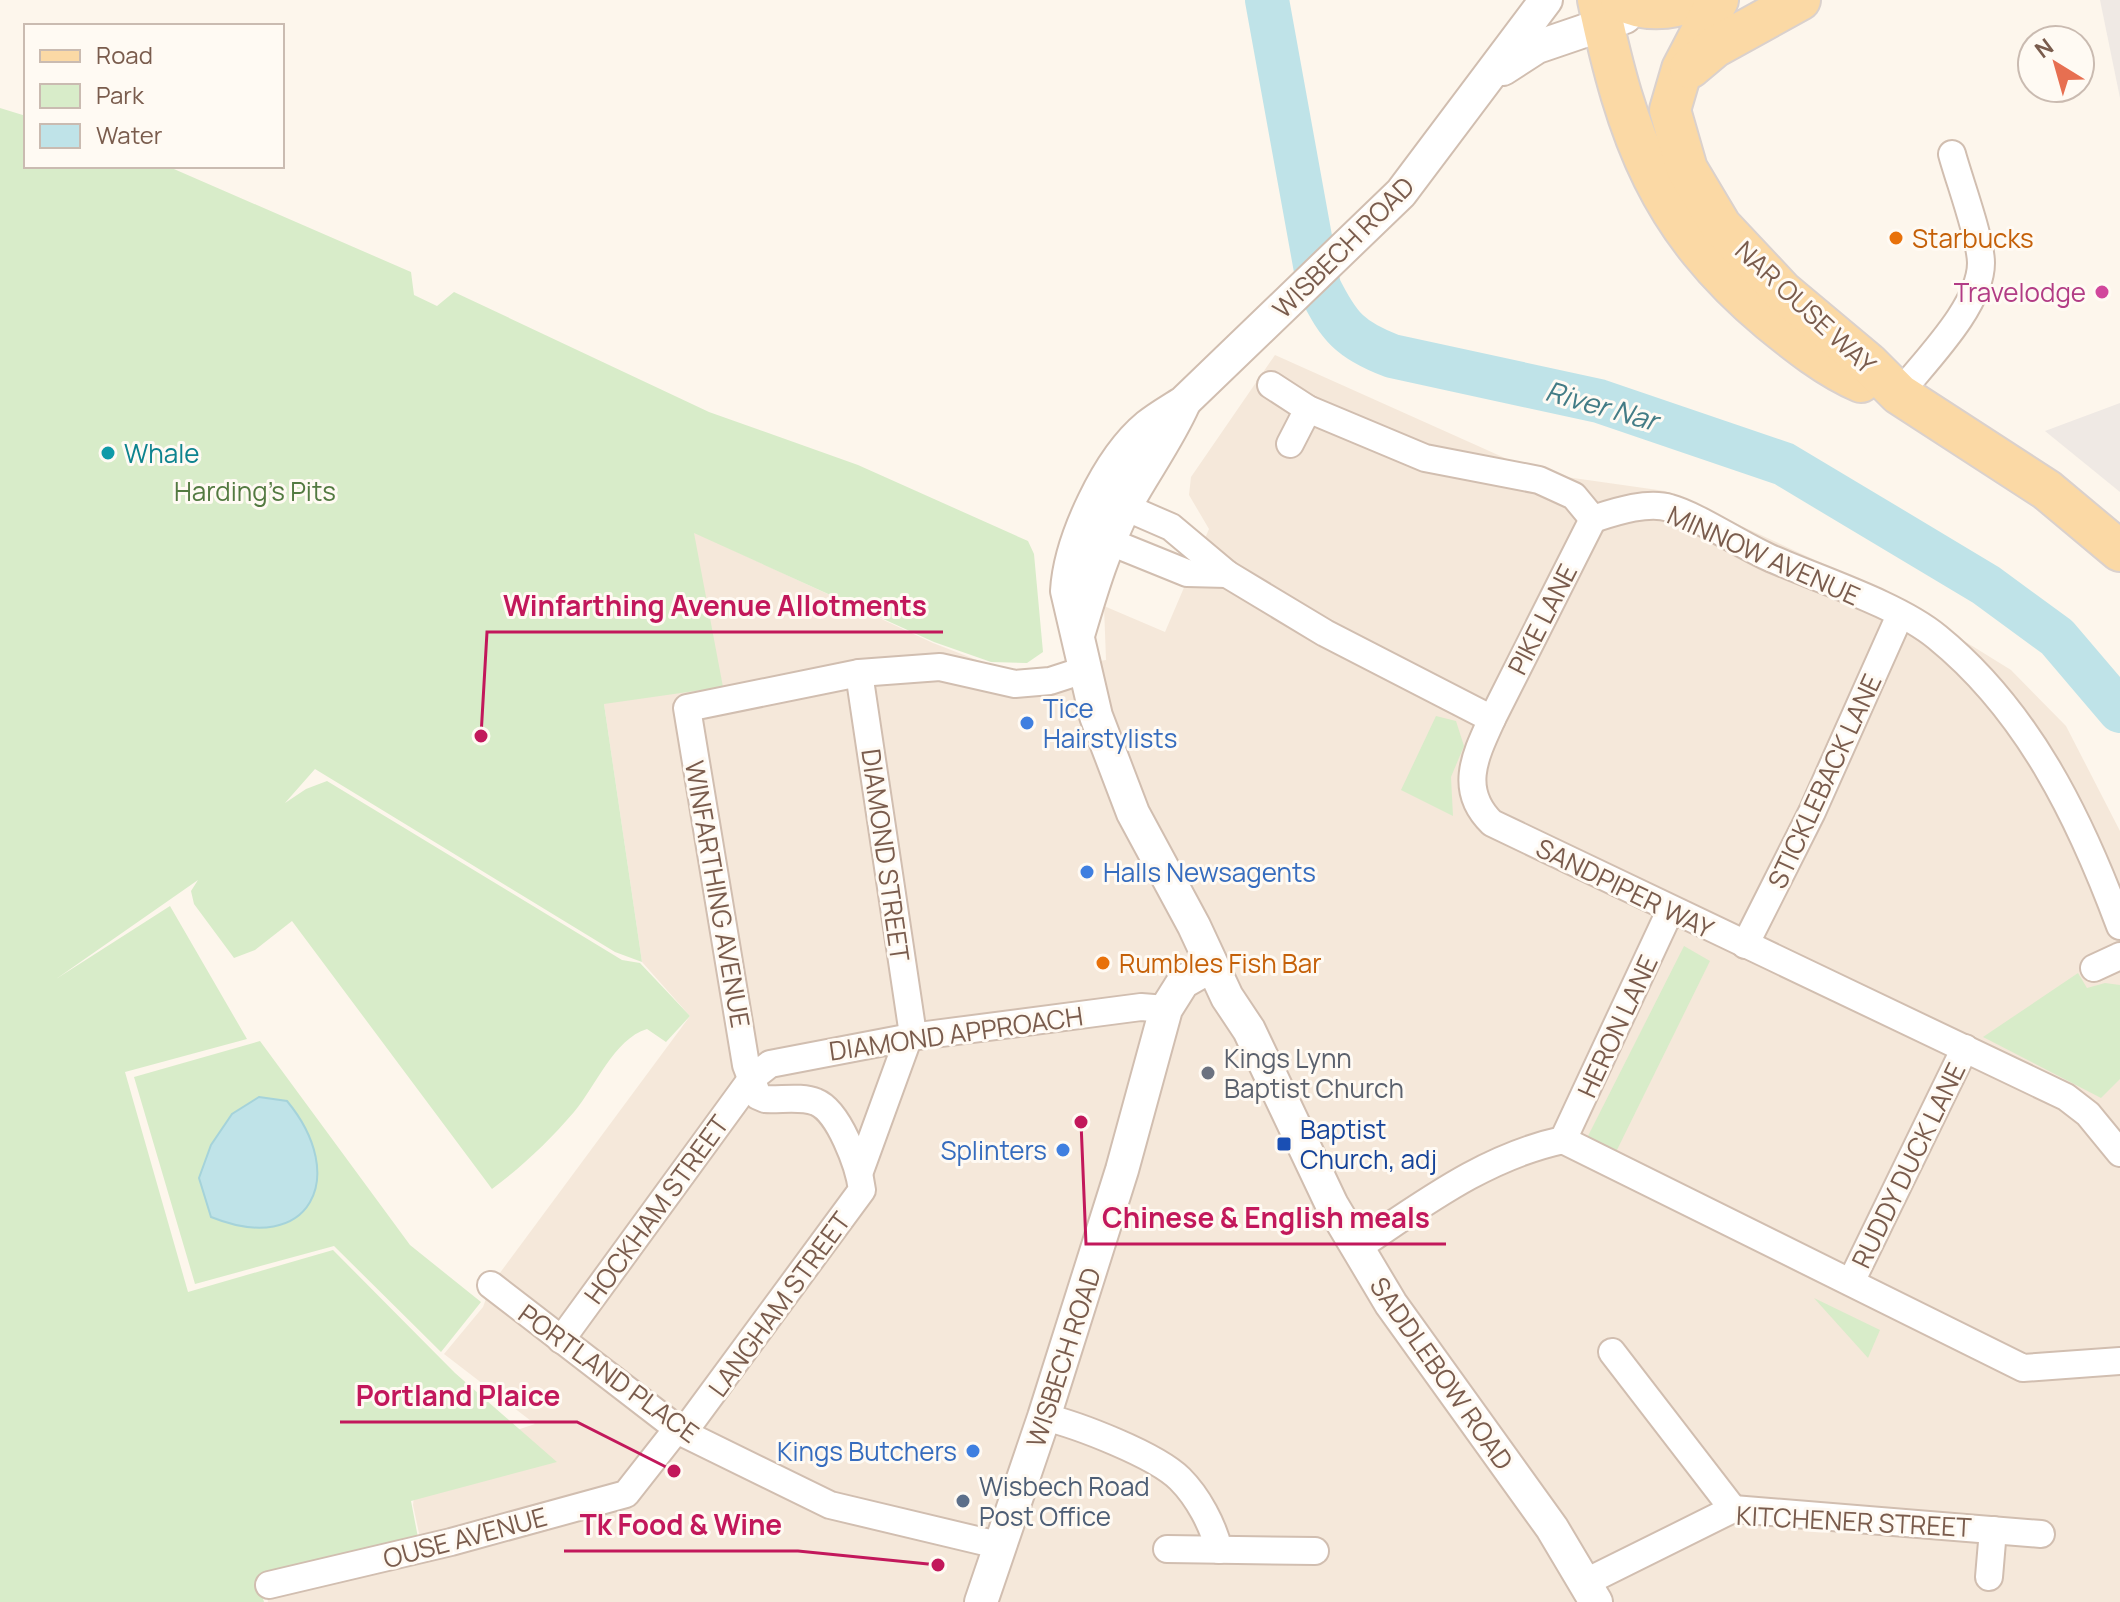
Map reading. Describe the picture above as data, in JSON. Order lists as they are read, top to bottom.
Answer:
{
  "streets": {
    "main road": ["NAR OUSE WAY"],
    "street": [
      "WISBECH ROAD",
      "MINNOW AVENUE",
      "PIKE LANE",
      "STICKLEBACK LANE",
      "DIAMOND STREET",
      "SANDPIPER WAY",
      "WINFARTHING AVENUE",
      "HERON LANE",
      "DIAMOND APPROACH",
      "RUDDY DUCK LANE",
      "HOCKHAM STREET",
      "LANGHAM STREET",
      "PORTLAND PLACE",
      "SADDLEBOW ROAD",
      "KITCHENER STREET",
      "OUSE AVENUE"
    ]
  },
  "crossings": [
    ["WISBECH ROAD", "NAR OUSE WAY"],
    ["WISBECH ROAD", "DIAMOND APPROACH"],
    ["WISBECH ROAD", "PORTLAND PLACE"],
    ["WISBECH ROAD", "SADDLEBOW ROAD"],
    ["MINNOW AVENUE", "PIKE LANE"],
    ["MINNOW AVENUE", "STICKLEBACK LANE"],
    ["PIKE LANE", "SANDPIPER WAY"],
    ["STICKLEBACK LANE", "SANDPIPER WAY"],
    ["DIAMOND STREET", "WINFARTHING AVENUE"],
    ["DIAMOND STREET", "DIAMOND APPROACH"],
    ["DIAMOND STREET", "LANGHAM STREET"],
    ["SANDPIPER WAY", "HERON LANE"],
    ["SANDPIPER WAY", "RUDDY DUCK LANE"],
    ["WINFARTHING AVENUE", "DIAMOND APPROACH"],
    ["WINFARTHING AVENUE", "HOCKHAM STREET"],
    ["DIAMOND APPROACH", "HOCKHAM STREET"],
    ["DIAMOND APPROACH", "LANGHAM STREET"],
    ["HOCKHAM STREET", "PORTLAND PLACE"],
    ["LANGHAM STREET", "PORTLAND PLACE"],
    ["LANGHAM STREET", "OUSE AVENUE"],
    ["PORTLAND PLACE", "OUSE AVENUE"],
    ["SADDLEBOW ROAD", "KITCHENER STREET"]
  ],
  "water": ["River Nar"],
  "parks": ["Harding's Pits"],
  "places": {
    "other": [
      "Starbucks",
      "Travelodge",
      "Whale",
      "Tice Hairstylists",
      "Winfarthing Avenue Allotments",
      "Halls Newsagents",
      "Rumbles Fish Bar",
      "Kings Lynn Baptist Church",
      "Chinese & English meals",
      "Splinters",
      "Kings Butchers",
      "Portland Plaice",
      "Wisbech Road Post Office",
      "Tk Food & Wine"
    ],
    "transit": ["Baptist Church, adj"]
  },
  "legend": ["Road", "Park", "Water"],
  "north": "top left"
}
